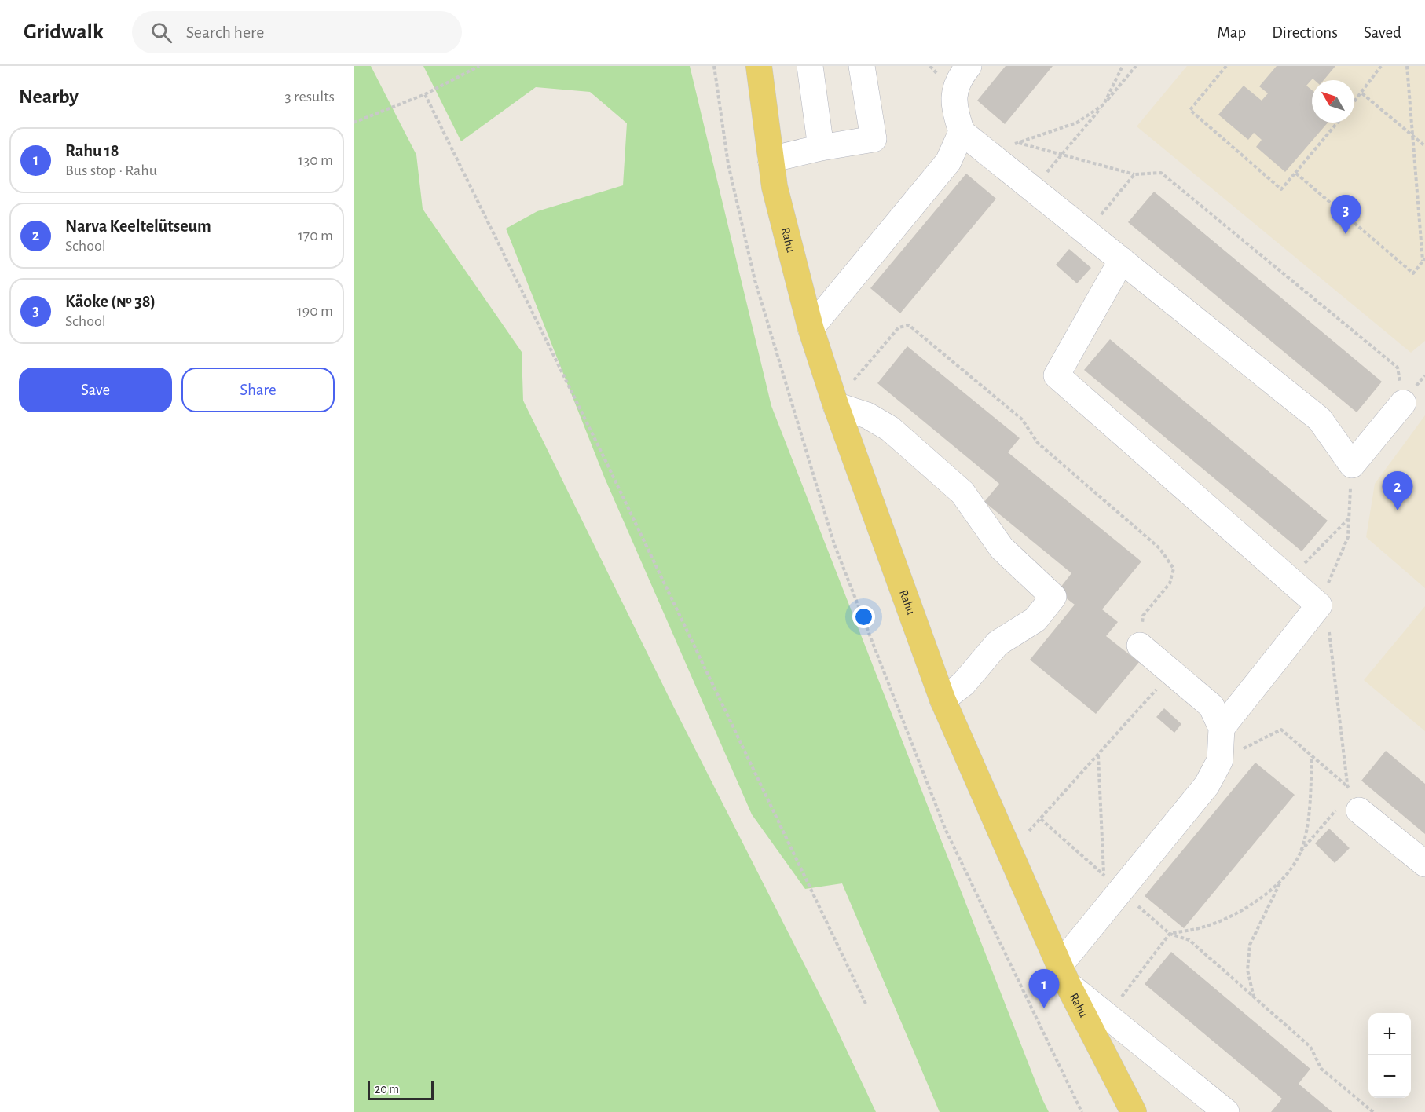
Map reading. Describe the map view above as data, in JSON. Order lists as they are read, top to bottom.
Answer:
{
  "streets": {
    "main road": ["Rahu"]
  },
  "scale_bar": "20 m",
  "north": "top left",
  "page": {
    "header": "Gridwalk",
    "search": "Search here",
    "nav": ["Map", "Directions", "Saved"],
    "heading": ["Nearby", "3 results"],
    "list": [
      {
        "mark": "1",
        "name": "Rahu 18",
        "note": "Bus stop · Rahu",
        "value": "130 m"
      },
      {
        "mark": "2",
        "name": "Narva Keeltelütseum",
        "note": "School",
        "value": "170 m"
      },
      {
        "mark": "3",
        "name": "Käoke (№ 38)",
        "note": "School",
        "value": "190 m"
      }
    ],
    "pins": ["3", "2", "1"],
    "buttons": ["Save", "Share"],
    "map_buttons": ["+", "−"],
    "scale": "20 m"
  }
}
